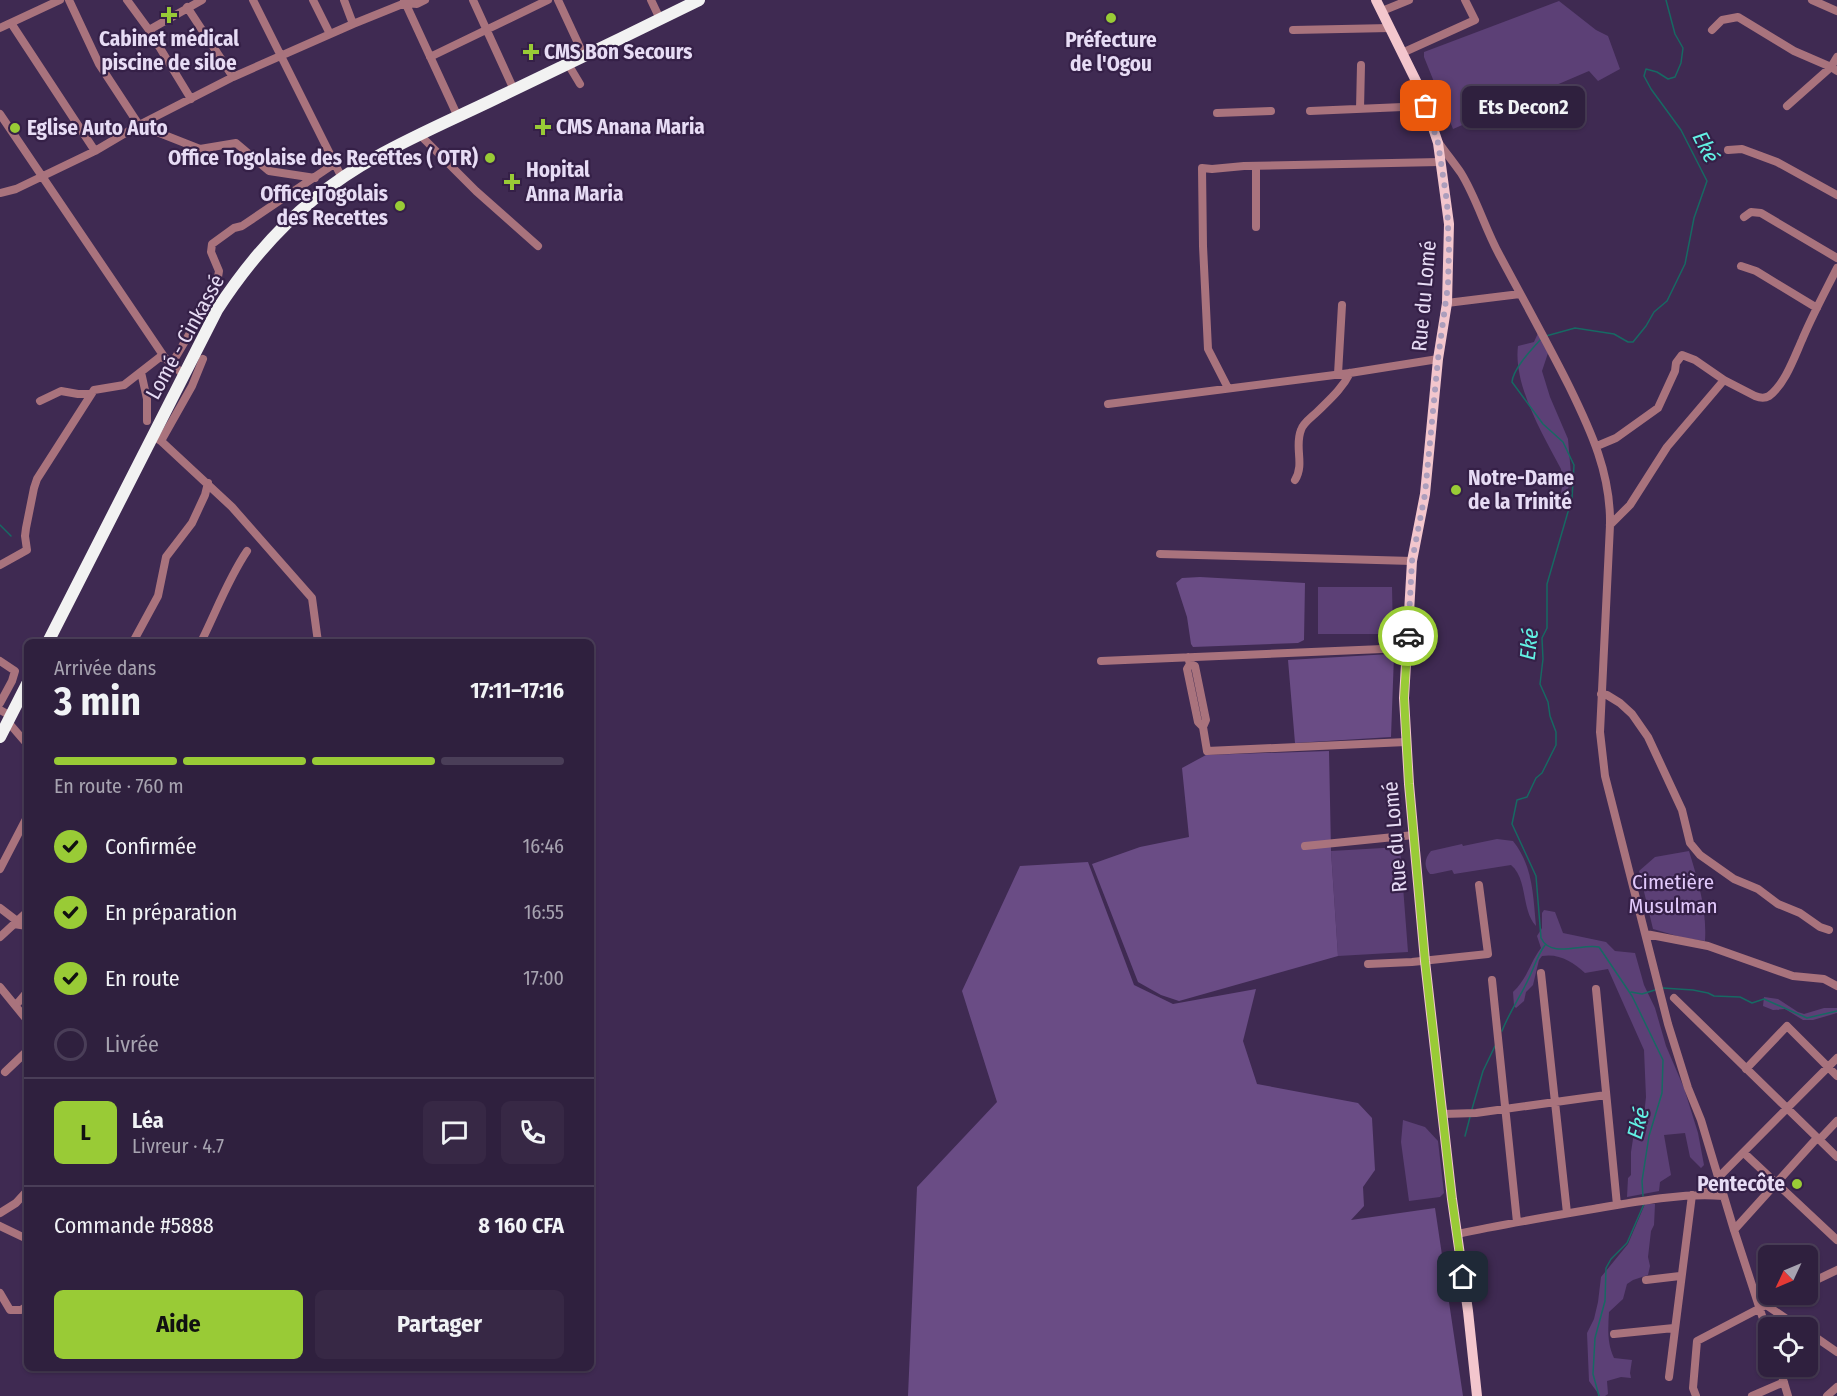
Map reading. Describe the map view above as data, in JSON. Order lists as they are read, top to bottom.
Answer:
{
  "streets": {
    "highway": ["Lomé - Cinkassé"],
    "main road": ["Rue du Lomé"]
  },
  "water": ["Eké"],
  "parks": ["Cimetière Musulman"],
  "places": {
    "health": [
      "Cabinet médical piscine de siloe",
      "CMS Bon Secours",
      "CMS Anana Maria",
      "Hopital Anna Maria"
    ],
    "other": [
      "Préfecture de l'Ogou",
      "Ets Decon2",
      "Eglise Auto Auto",
      "Office Togolaise des Recettes ( OTR)",
      "Office Togolais des Recettes",
      "Notre-Dame de la Trinité",
      "Pentecôte"
    ]
  },
  "north": "bottom left",
  "page": {
    "bubble": "Ets Decon2",
    "heading": ["3 min", "Arrivée dans", "17:11–17:16"],
    "panel": [
      "Léa",
      "Livreur · 4.7",
      "Commande #5888",
      "8 160 CFA"
    ],
    "bar": "En route · 760 m",
    "list": [
      ["Confirmée", "16:46"],
      ["En préparation", "16:55"],
      ["En route", "17:00"],
      "Livrée"
    ],
    "round": "L",
    "buttons": ["Aide", "Partager"]
  }
}
